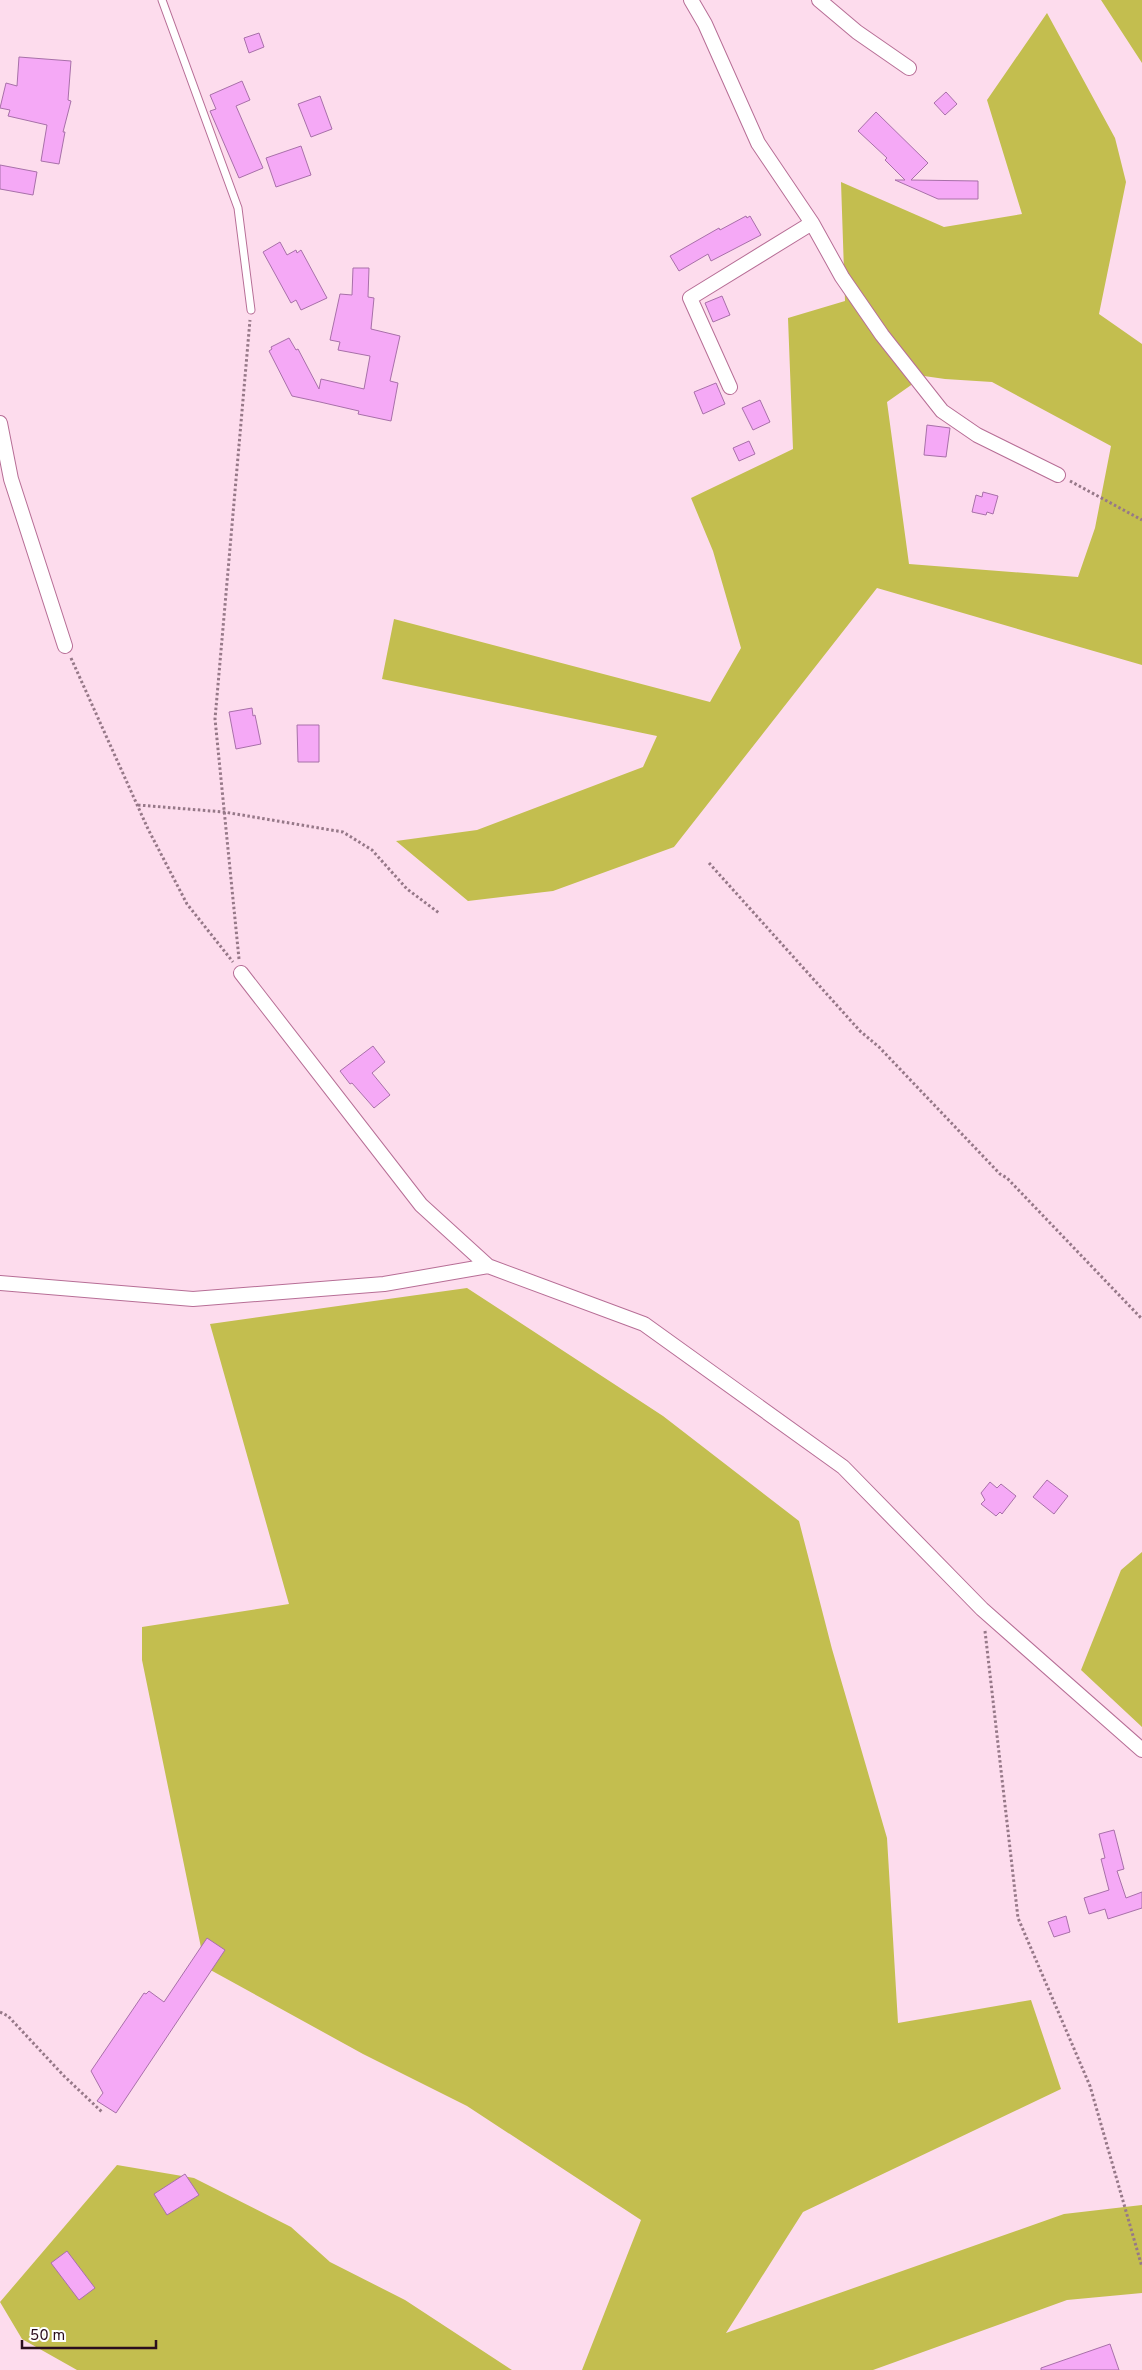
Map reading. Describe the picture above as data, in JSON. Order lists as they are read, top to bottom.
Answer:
{
  "scale_bar": "50 m"
}
